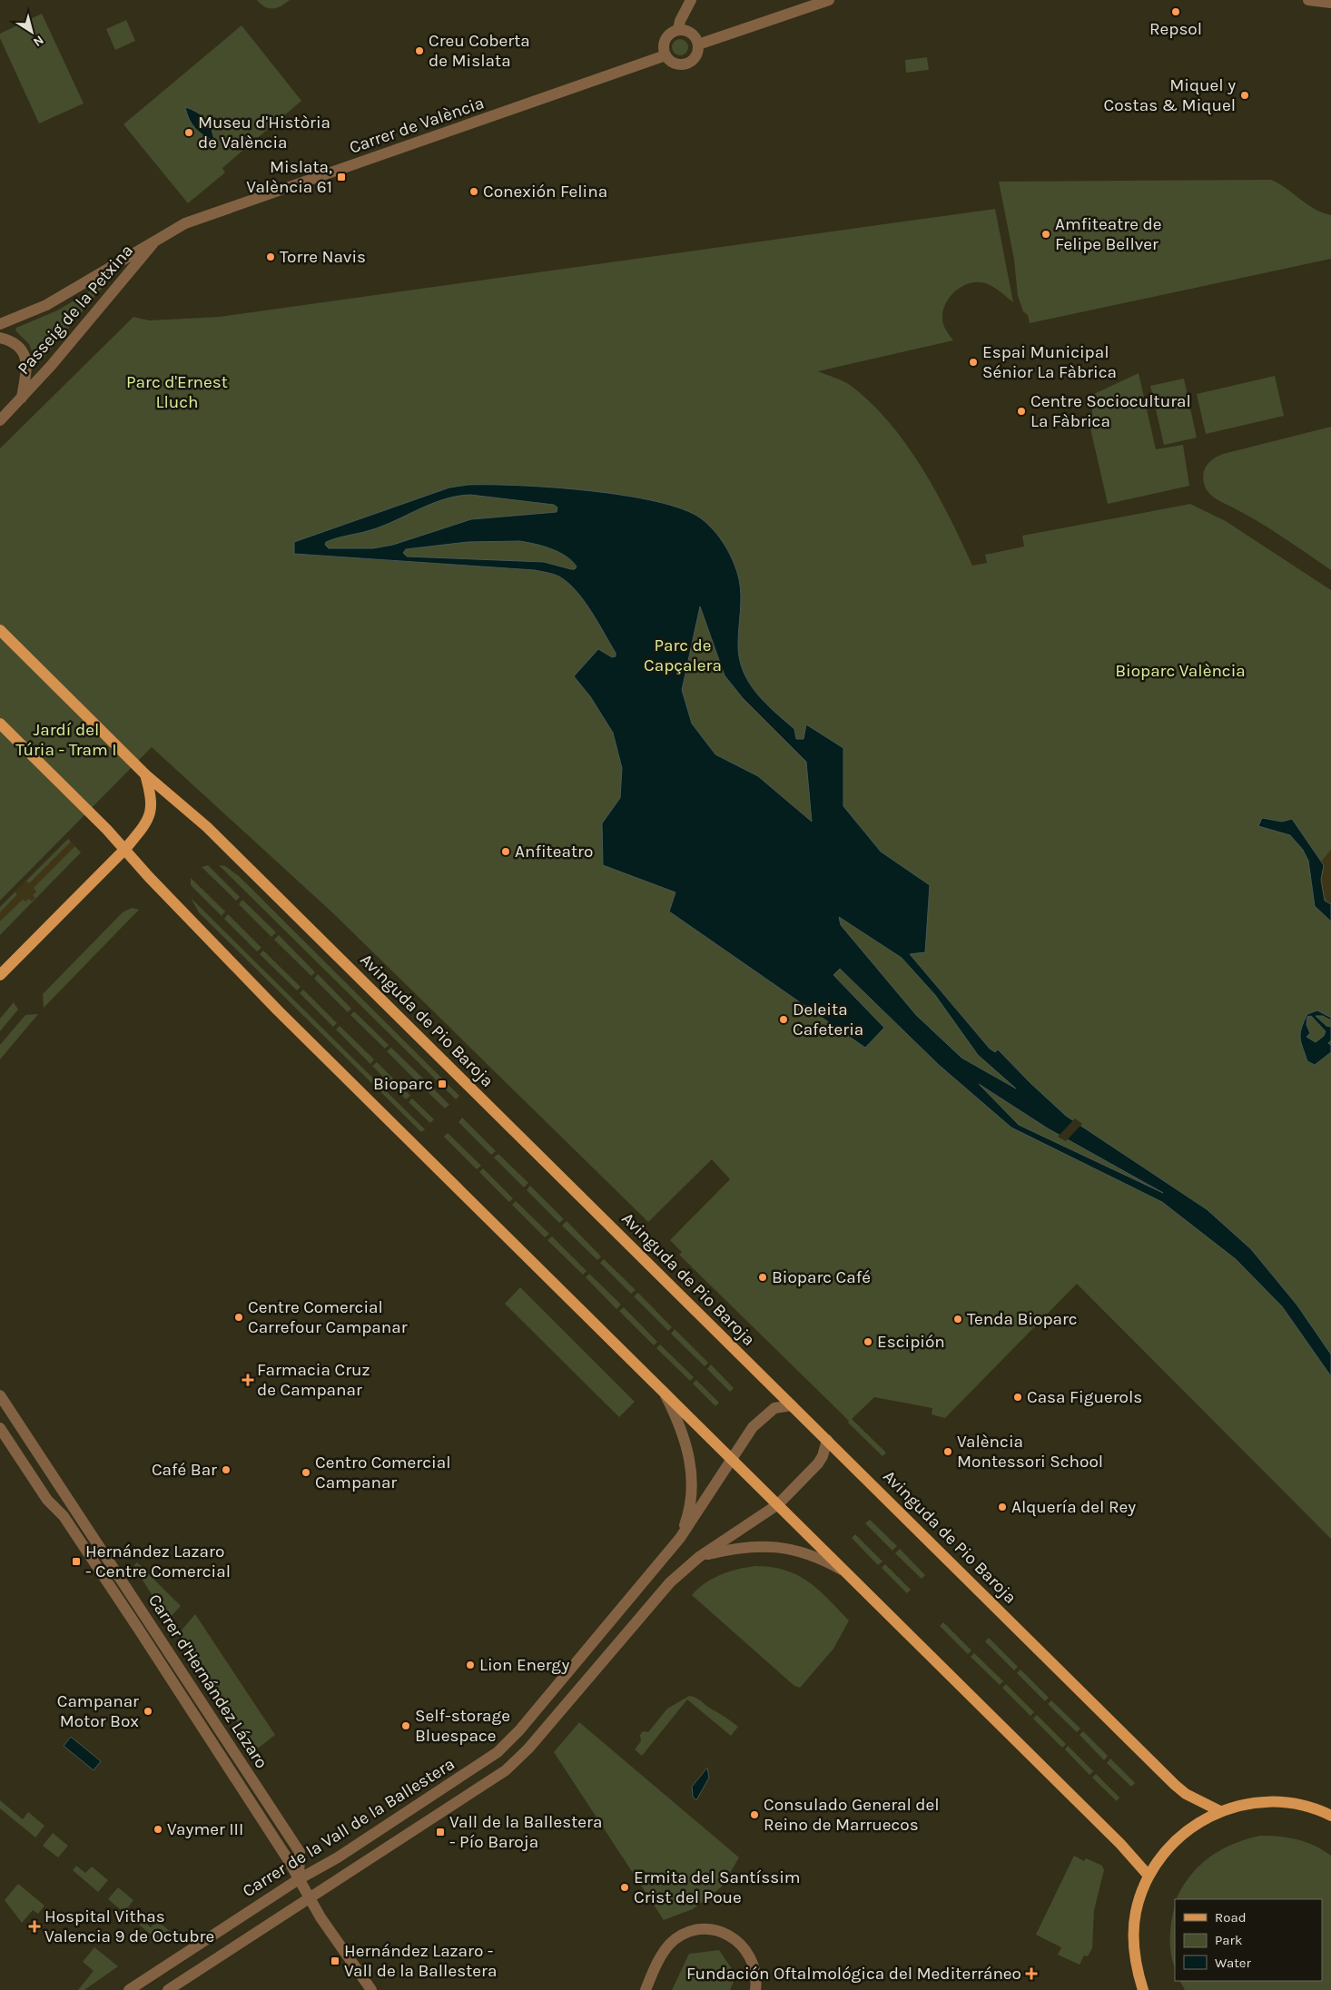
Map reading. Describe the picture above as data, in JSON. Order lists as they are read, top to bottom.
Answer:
{
  "streets": {
    "main road": ["Avinguda de Pio Baroja"],
    "street": [
      "Carrer de València",
      "Passeig de la Petxina",
      "Carrer d'Hernández Lázaro",
      "Carrer de la Vall de la Ballestera"
    ]
  },
  "crossings": [
    ["Carrer de València", "Passeig de la Petxina"],
    ["Avinguda de Pio Baroja", "Carrer de la Vall de la Ballestera"],
    ["Carrer d'Hernández Lázaro", "Carrer de la Vall de la Ballestera"]
  ],
  "parks": [
    "Parc d'Ernest Lluch",
    "Parc de Capçalera",
    "Bioparc València",
    "Jardí del Túria - Tram I"
  ],
  "places": {
    "other": [
      "Repsol",
      "Creu Coberta de Mislata",
      "Miquel y Costas & Miquel",
      "Museu d'Història de València",
      "Conexión Felina",
      "Amfiteatre de Felipe Bellver",
      "Torre Navis",
      "Espai Municipal Sénior La Fàbrica",
      "Centre Sociocultural La Fàbrica",
      "Anfiteatro",
      "Deleita Cafeteria",
      "Bioparc Café",
      "Centre Comercial Carrefour Campanar",
      "Tenda Bioparc",
      "Escipión",
      "Casa Figuerols",
      "València Montessori School",
      "Café Bar",
      "Centro Comercial Campanar",
      "Alquería del Rey",
      "Lion Energy",
      "Campanar Motor Box",
      "Self-storage Bluespace",
      "Consulado General del Reino de Marruecos",
      "Vaymer III",
      "Ermita del Santíssim Crist del Poue"
    ],
    "transit": [
      "Mislata, València 61",
      "Bioparc",
      "Hernández Lazaro - Centre Comercial",
      "Vall de la Ballestera - Pío Baroja",
      "Hernández Lazaro - Vall de la Ballestera"
    ],
    "health": ["Farmacia Cruz de Campanar", "Hospital Vithas Valencia 9 de Octubre", "Fundación Oftalmológica del Mediterráneo"]
  },
  "legend": ["Road", "Park", "Water"],
  "north": "bottom right"
}
